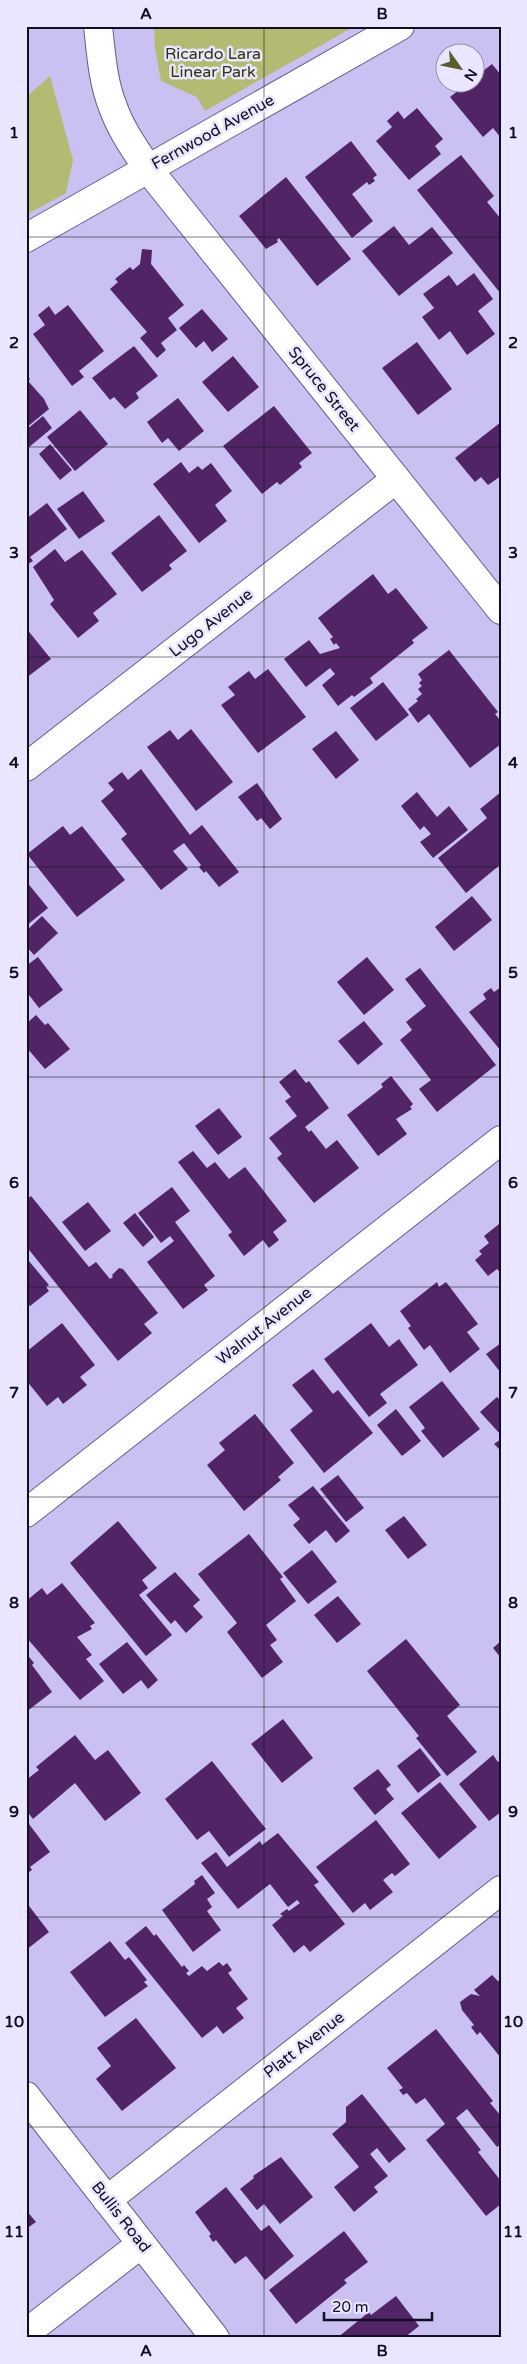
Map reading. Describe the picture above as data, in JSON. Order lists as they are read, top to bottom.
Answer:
{
  "streets": {
    "street": [
      "Fernwood Avenue",
      "Spruce Street",
      "Lugo Avenue",
      "Walnut Avenue",
      "Platt Avenue",
      "Bullis Road"
    ]
  },
  "crossings": [
    ["Fernwood Avenue", "Spruce Street"],
    ["Spruce Street", "Lugo Avenue"],
    ["Platt Avenue", "Bullis Road"]
  ],
  "parks": ["Ricardo Lara Linear Park"],
  "scale_bar": "20 m",
  "north": "bottom right",
  "grid": {
    "columns": ["A", "B"],
    "rows": [
      "1",
      "2",
      "3",
      "4",
      "5",
      "6",
      "7",
      "8",
      "9",
      "10",
      "11"
    ]
  }
}
